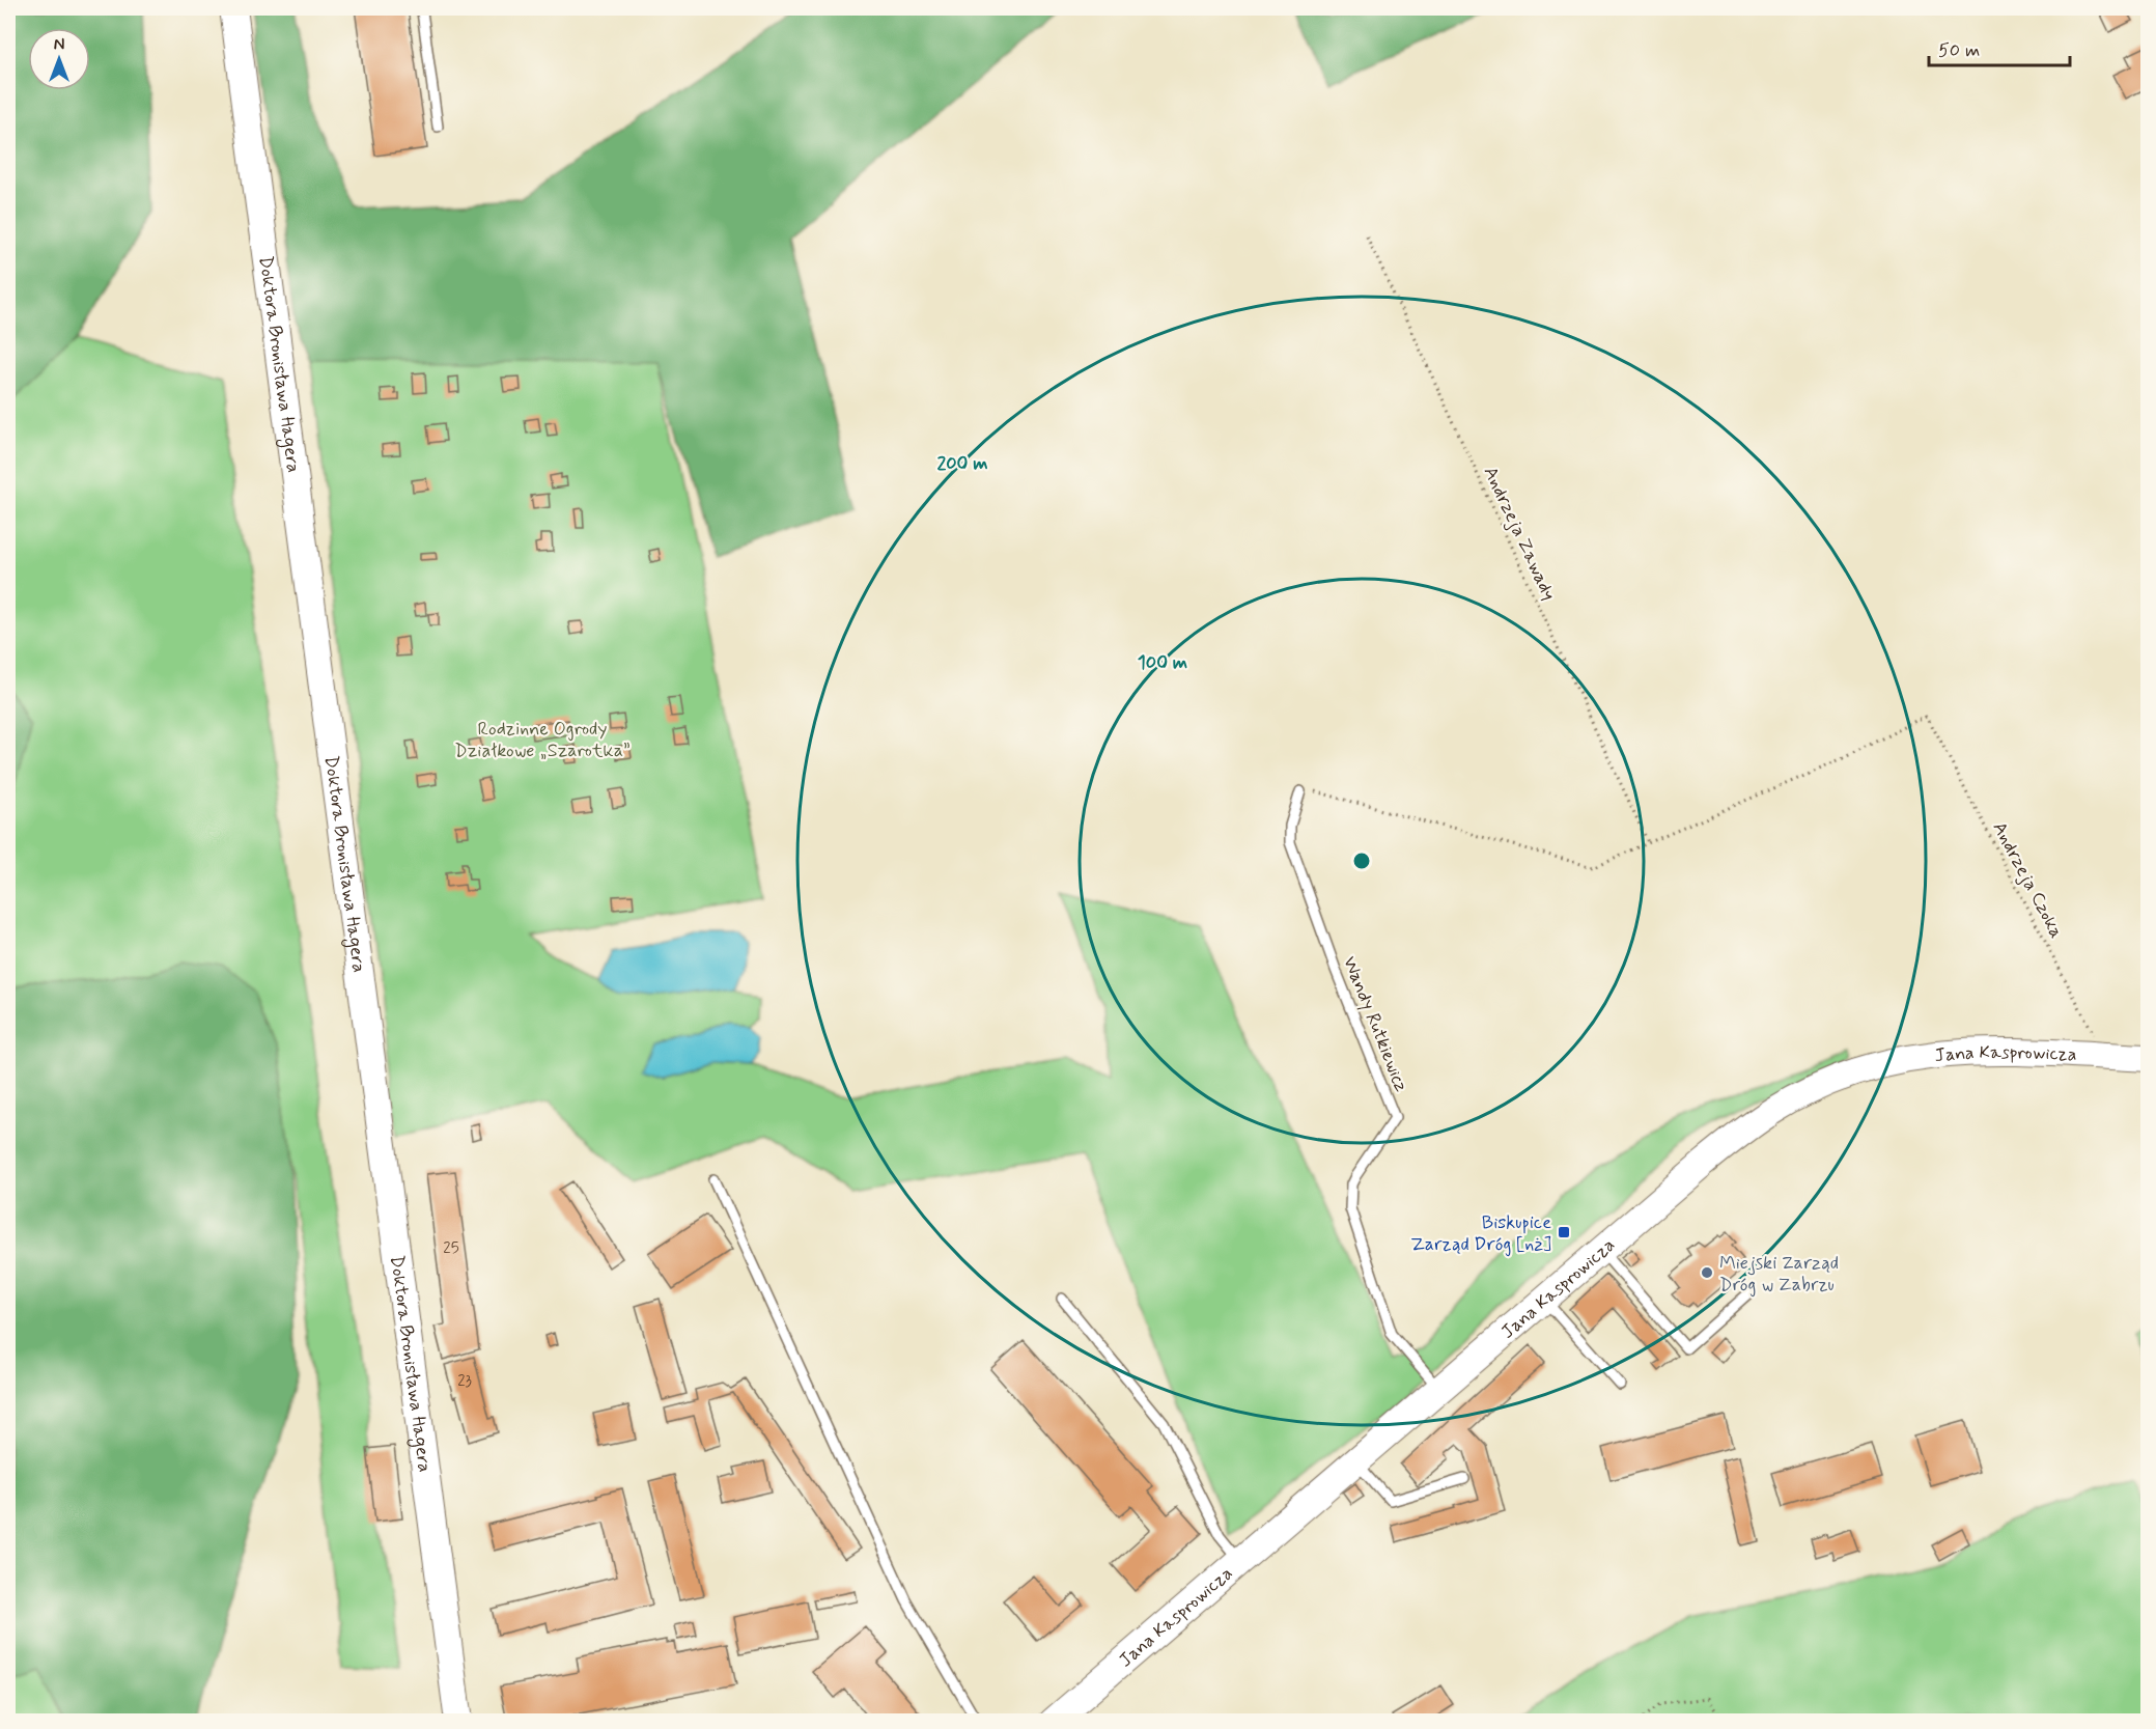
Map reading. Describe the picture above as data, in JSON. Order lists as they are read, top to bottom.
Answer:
{
  "streets": {
    "street": ["Doktora Bronisława Hagera", "Jana Kasprowicza"],
    "lane": ["Wandy Rutkiewicz"],
    "path": ["Andrzeja Zawady", "Andrzeja Czoka"]
  },
  "crossings": [
    ["Andrzeja Zawady", "Andrzeja Czoka"],
    ["Andrzeja Czoka", "Jana Kasprowicza"],
    ["Wandy Rutkiewicz", "Jana Kasprowicza"]
  ],
  "parks": ["Rodzinne Ogrody Działkowe „Szarotka”"],
  "places": {
    "transit": ["Biskupice Zarząd Dróg [nż]"],
    "other": ["Miejski Zarząd Dróg w Zabrzu"]
  },
  "house_numbers": ["25", "23"],
  "scale_bar": "50 m",
  "north": "top",
  "rings": ["200 m", "100 m"]
}
